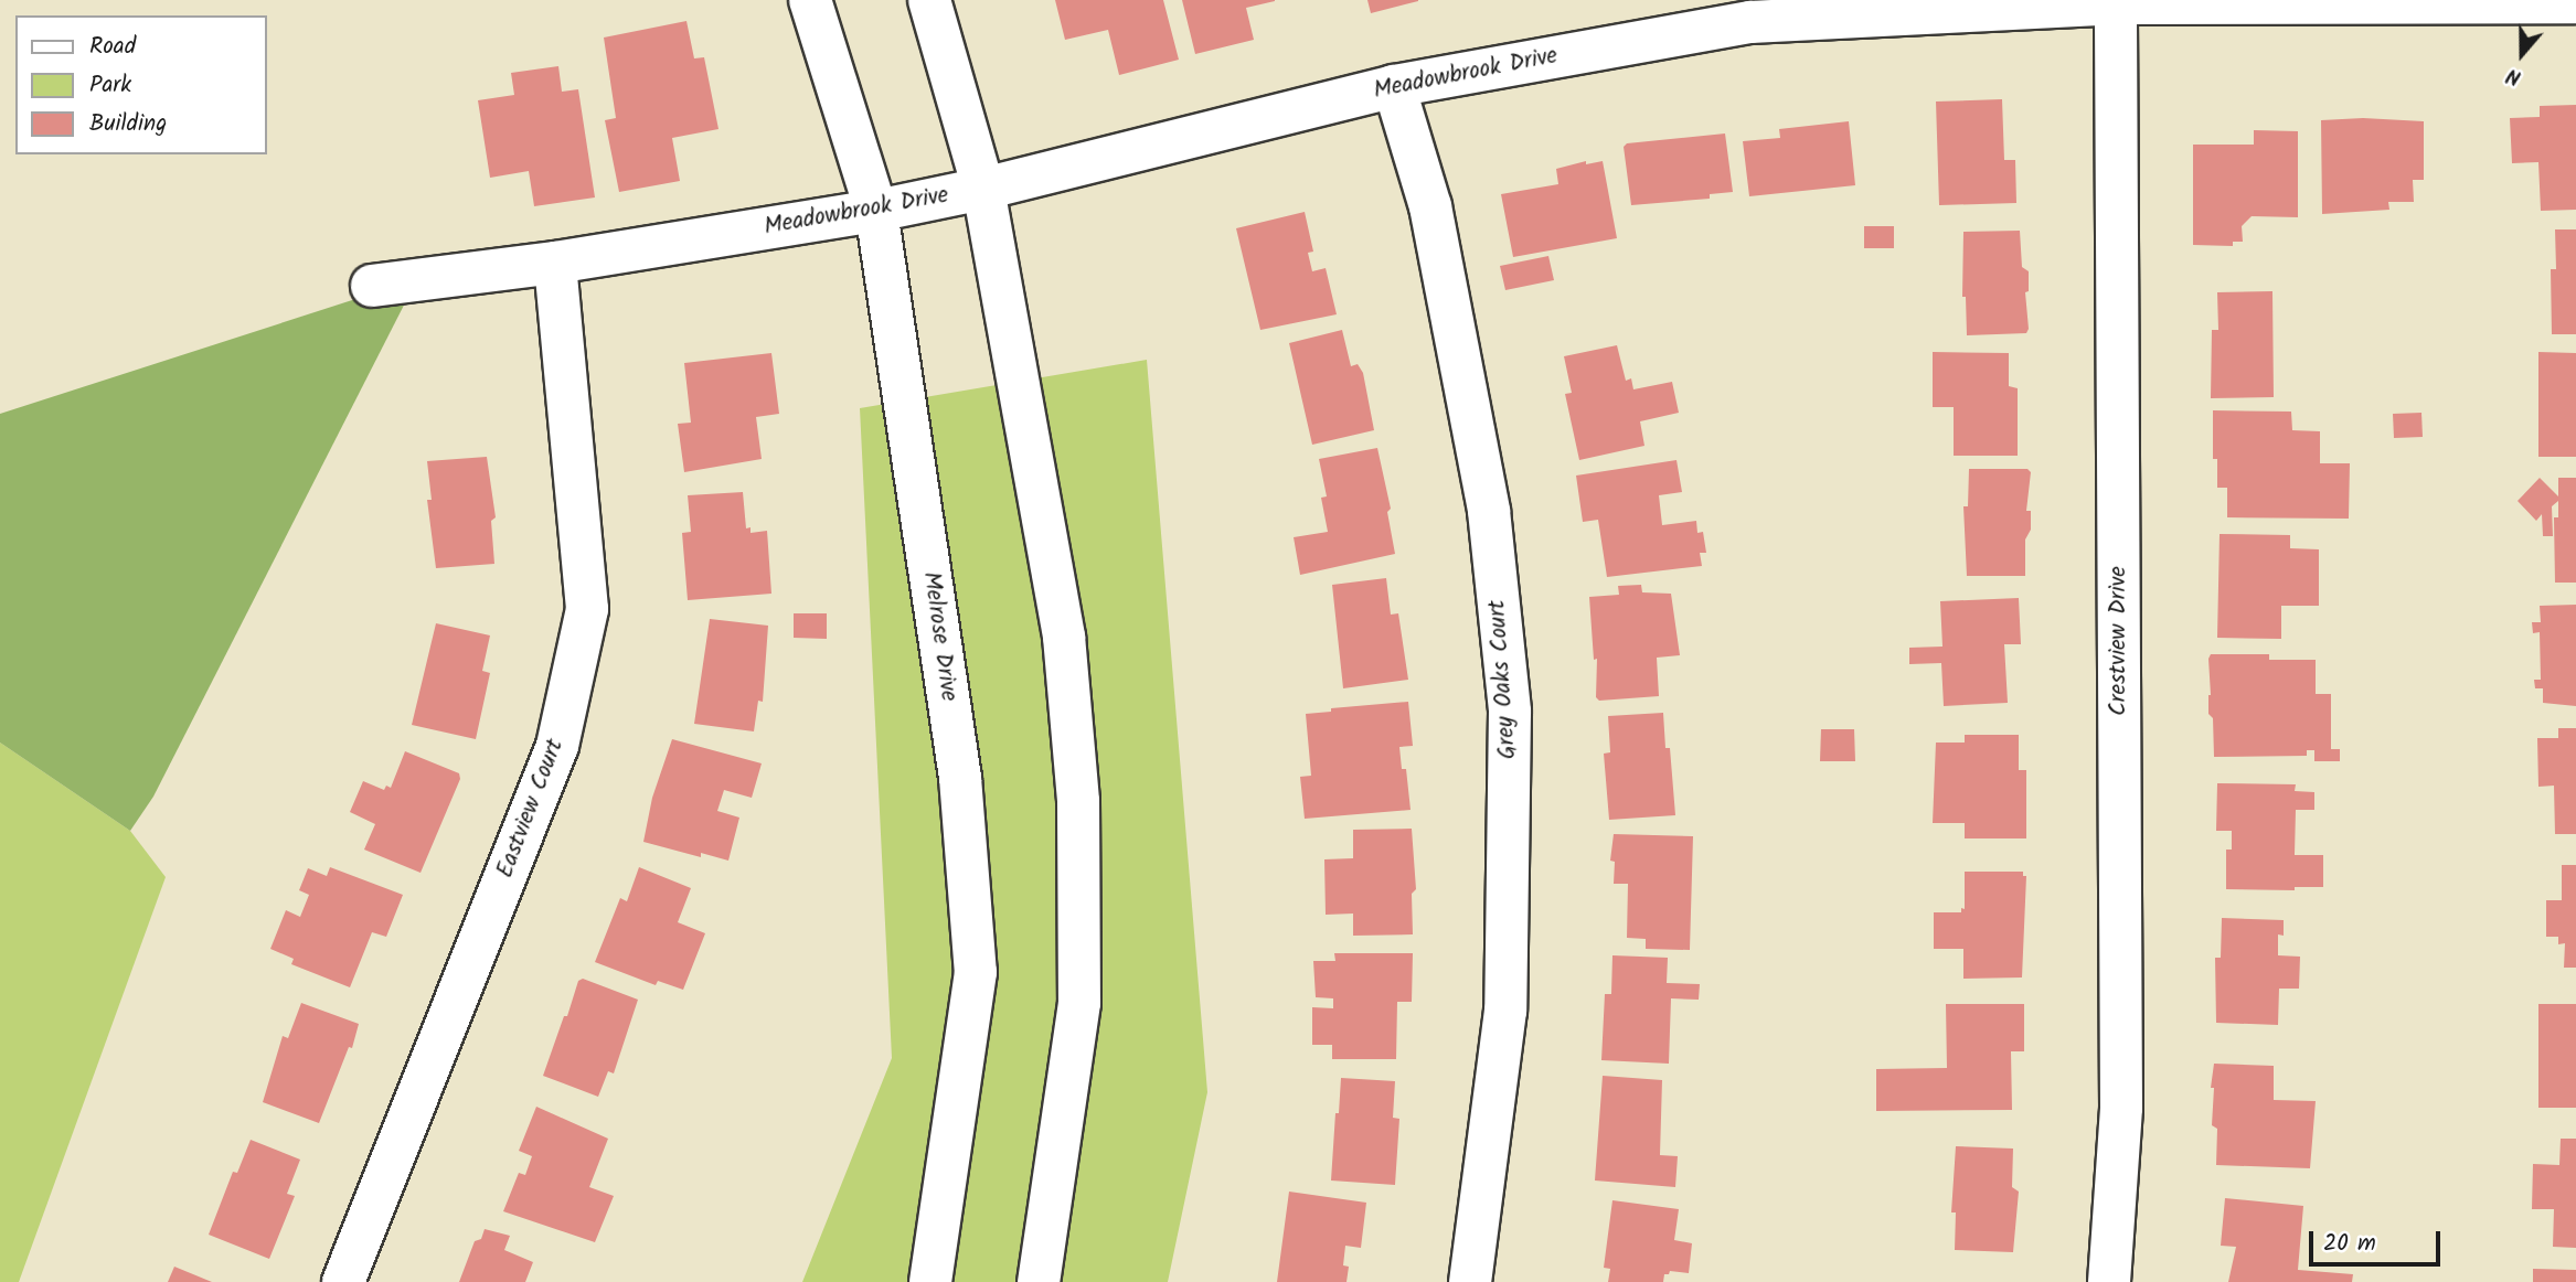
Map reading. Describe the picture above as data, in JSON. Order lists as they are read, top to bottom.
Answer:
{
  "streets": {
    "street": [
      "Meadowbrook Drive",
      "Melrose Drive",
      "Crestview Drive",
      "Grey Oaks Court",
      "Eastview Court"
    ]
  },
  "crossings": [
    ["Meadowbrook Drive", "Melrose Drive"],
    ["Meadowbrook Drive", "Crestview Drive"],
    ["Meadowbrook Drive", "Grey Oaks Court"],
    ["Meadowbrook Drive", "Eastview Court"]
  ],
  "legend": ["Road", "Park", "Building"],
  "scale_bar": "20 m",
  "north": "bottom"
}
